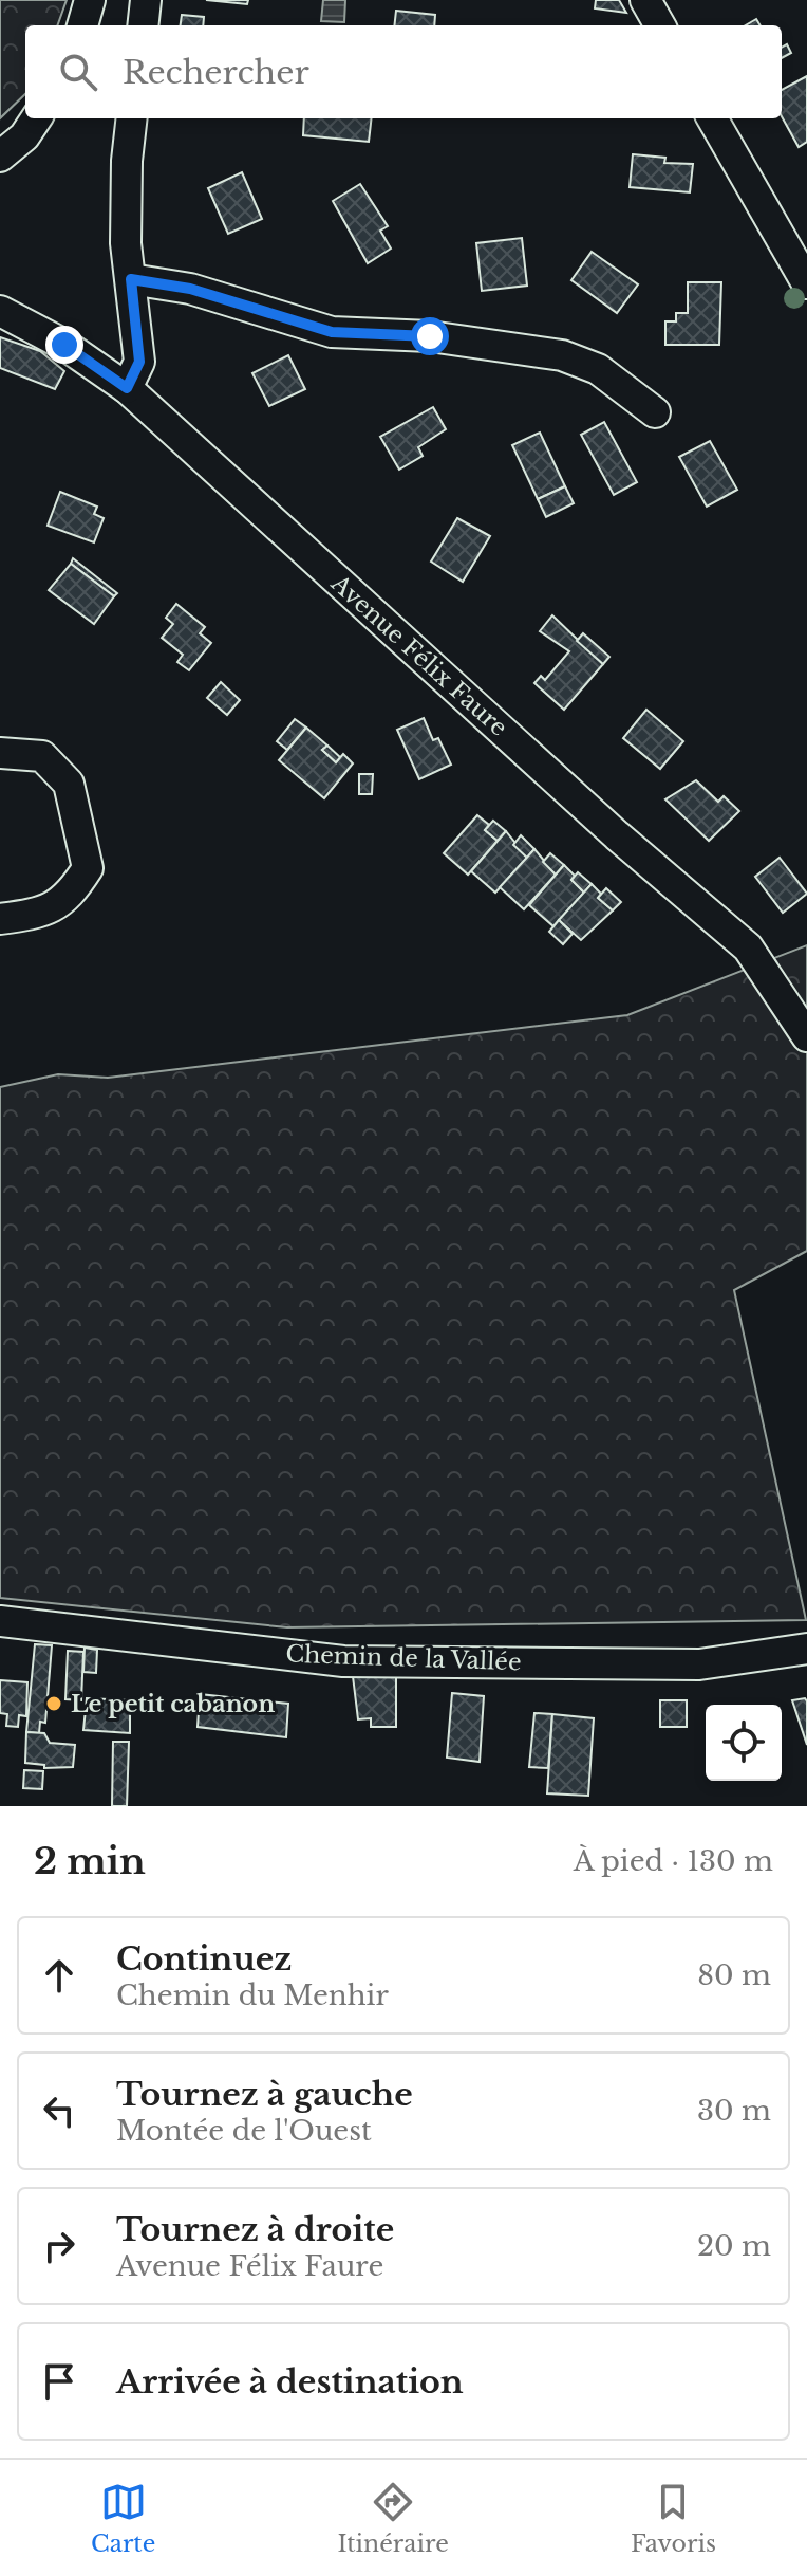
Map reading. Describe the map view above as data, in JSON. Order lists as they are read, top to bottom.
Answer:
{
  "streets": {
    "street": ["Avenue Félix Faure", "Chemin de la Vallée"]
  },
  "places": ["Le petit cabanon"],
  "page": {
    "search": "Rechercher",
    "heading": ["2 min", "À pied · 130 m"],
    "list": [
      ["Continuez", "Chemin du Menhir", "80 m"],
      ["Tournez à gauche", "Montée de l'Ouest", "30 m"],
      ["Tournez à droite", "Avenue Félix Faure", "20 m"],
      "Arrivée à destination"
    ],
    "nav": ["Carte", "Itinéraire", "Favoris"]
  }
}
